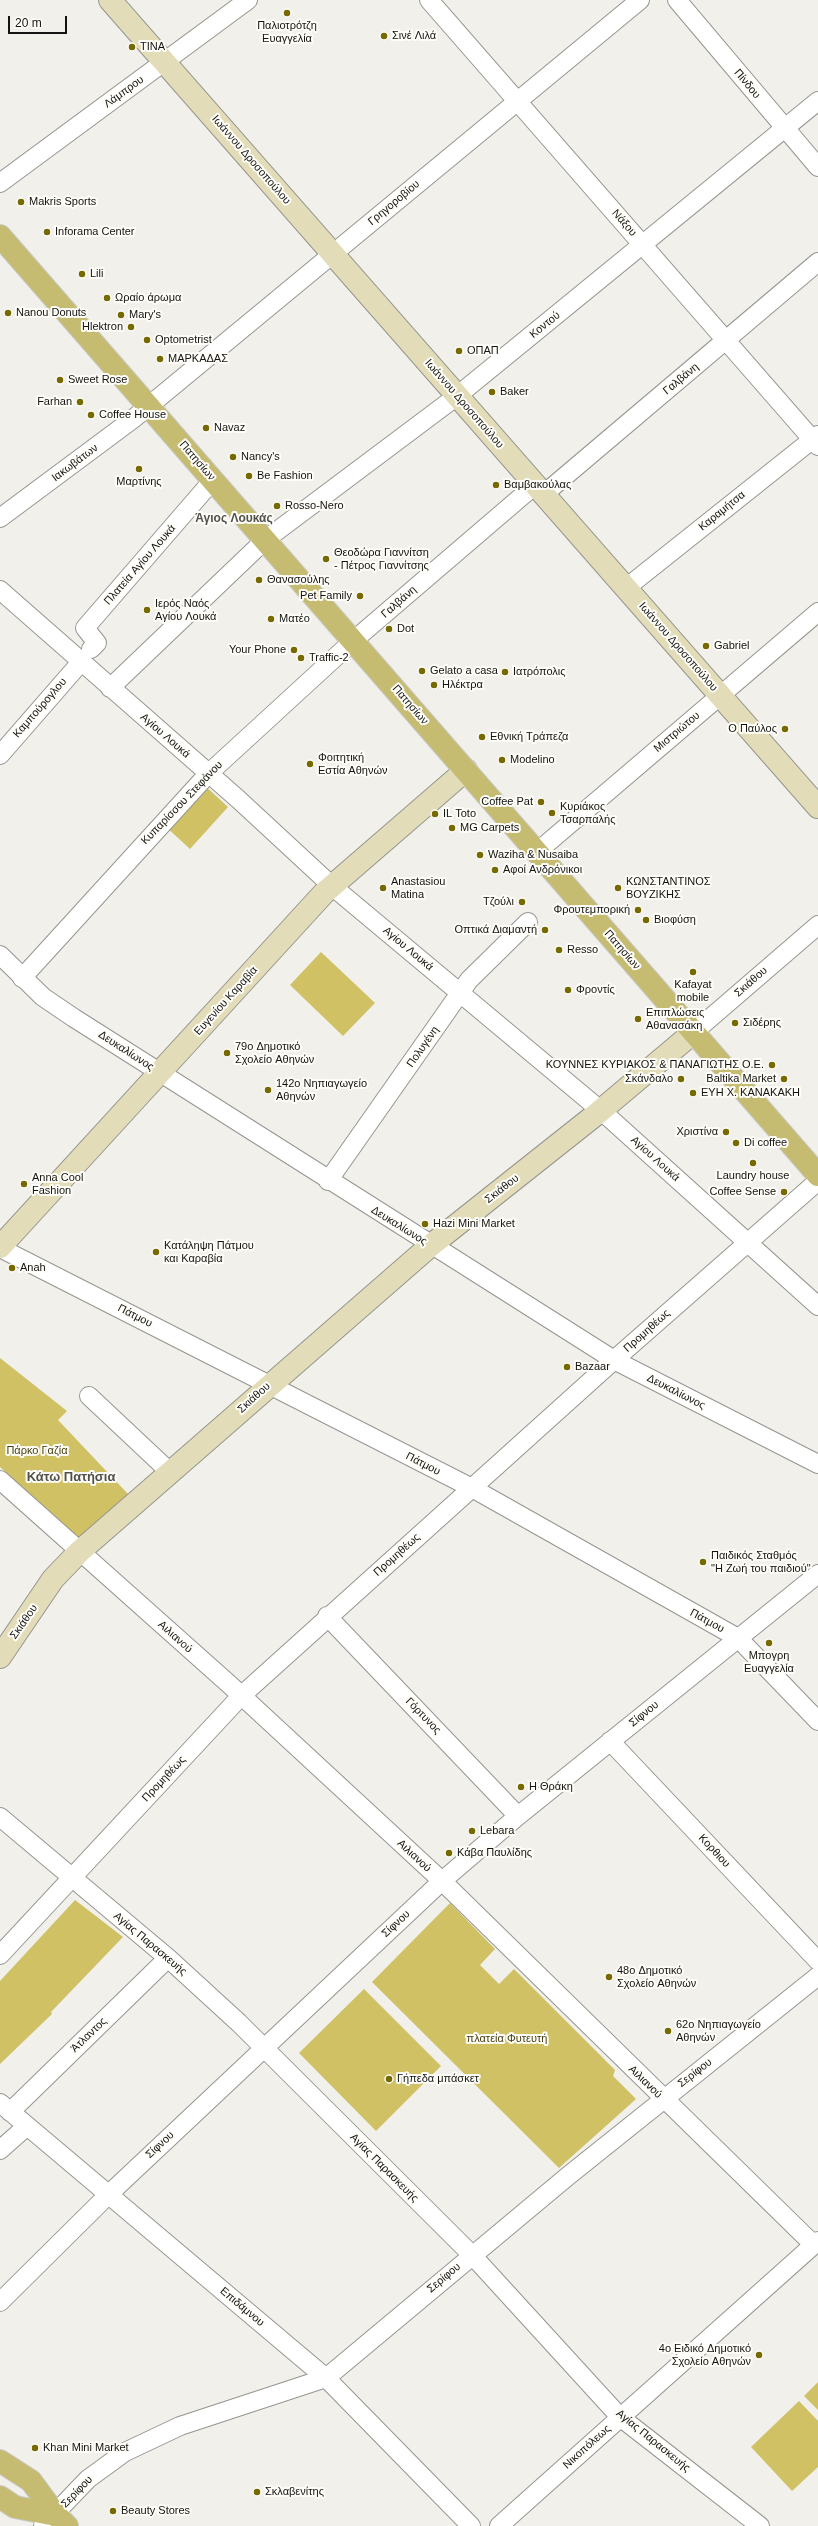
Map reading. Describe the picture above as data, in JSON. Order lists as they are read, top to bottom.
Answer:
{
  "streets": {
    "main road": ["Πατησίων"],
    "street": [
      "Πίνδου",
      "Λάμπρου",
      "Ιωάννου Δροσοπούλου",
      "Γρηγοροβίου",
      "Νάξου",
      "Κοντού",
      "Γαλβάνη",
      "Ιακωβάτων",
      "Καραμήτσα",
      "Πλατεία Αγίου Λουκά",
      "Καμπούρογλου",
      "Μιστριώτου",
      "Αγίου Λουκά",
      "Κυπαρίσσου Στεφάνου",
      "Σκιάθου",
      "Ευγενίου Καραβία",
      "Πολυγένη",
      "Δευκαλίωνος",
      "Πάτμου",
      "Προμηθέως",
      "Αιλιανού",
      "Σίφνου",
      "Γόρτυνος",
      "Κορθιου",
      "Αγίας Παρασκευής",
      "Άτλαντος",
      "Σερίφου",
      "Επιδάμνου",
      "Νικοπόλεως"
    ]
  },
  "crossings": [
    ["Πίνδου", "Κοντού"],
    ["Λάμπρου", "Ιωάννου Δροσοπούλου"],
    ["Ιωάννου Δροσοπούλου", "Γρηγοροβίου"],
    ["Ιωάννου Δροσοπούλου", "Κοντού"],
    ["Ιωάννου Δροσοπούλου", "Γαλβάνη"],
    ["Ιωάννου Δροσοπούλου", "Καραμήτσα"],
    ["Ιωάννου Δροσοπούλου", "Μιστριώτου"],
    ["Γρηγοροβίου", "Νάξου"],
    ["Γρηγοροβίου", "Πατησίων"],
    ["Γρηγοροβίου", "Ιακωβάτων"],
    ["Νάξου", "Κοντού"],
    ["Νάξου", "Γαλβάνη"],
    ["Νάξου", "Καραμήτσα"],
    ["Κοντού", "Πατησίων"],
    ["Γαλβάνη", "Πατησίων"],
    ["Γαλβάνη", "Κυπαρίσσου Στεφάνου"],
    ["Πατησίων", "Ιακωβάτων"],
    ["Πατησίων", "Πλατεία Αγίου Λουκά"],
    ["Πατησίων", "Μιστριώτου"],
    ["Πατησίων", "Κυπαρίσσου Στεφάνου"],
    ["Πατησίων", "Σκιάθου"],
    ["Πατησίων", "Ευγενίου Καραβία"],
    ["Πλατεία Αγίου Λουκά", "Καμπούρογλου"],
    ["Πλατεία Αγίου Λουκά", "Αγίου Λουκά"],
    ["Καμπούρογλου", "Αγίου Λουκά"],
    ["Αγίου Λουκά", "Κυπαρίσσου Στεφάνου"],
    ["Αγίου Λουκά", "Σκιάθου"],
    ["Αγίου Λουκά", "Ευγενίου Καραβία"],
    ["Αγίου Λουκά", "Πολυγένη"],
    ["Αγίου Λουκά", "Προμηθέως"],
    ["Κυπαρίσσου Στεφάνου", "Δευκαλίωνος"],
    ["Σκιάθου", "Δευκαλίωνος"],
    ["Σκιάθου", "Πάτμου"],
    ["Σκιάθου", "Αιλιανού"],
    ["Ευγενίου Καραβία", "Δευκαλίωνος"],
    ["Ευγενίου Καραβία", "Πάτμου"],
    ["Πολυγένη", "Δευκαλίωνος"],
    ["Δευκαλίωνος", "Προμηθέως"],
    ["Πάτμου", "Προμηθέως"],
    ["Πάτμου", "Σίφνου"],
    ["Προμηθέως", "Αιλιανού"],
    ["Προμηθέως", "Γόρτυνος"],
    ["Προμηθέως", "Αγίας Παρασκευής"],
    ["Αιλιανού", "Σίφνου"],
    ["Αιλιανού", "Σερίφου"],
    ["Αιλιανού", "Νικοπόλεως"],
    ["Σίφνου", "Γόρτυνος"],
    ["Σίφνου", "Κορθιου"],
    ["Σίφνου", "Αγίας Παρασκευής"],
    ["Σίφνου", "Επιδάμνου"],
    ["Αγίας Παρασκευής", "Άτλαντος"],
    ["Αγίας Παρασκευής", "Σερίφου"],
    ["Αγίας Παρασκευής", "Νικοπόλεως"],
    ["Άτλαντος", "Επιδάμνου"],
    ["Σερίφου", "Επιδάμνου"]
  ],
  "districts": ["Άγιος Λουκάς", "Κάτω Πατήσια"],
  "parks": ["Πάρκο Γαζία", "πλατεία Φυτευτή"],
  "places": [
    "Παλιοτρότζη Ευαγγελία",
    "Σινέ Λιλά",
    "TINA",
    "Makris Sports",
    "Inforama Center",
    "Lili",
    "Ωραίο άρωμα",
    "Nanou Donuts",
    "Mary's",
    "Hlektron",
    "Optometrist",
    "ΟΠΑΠ",
    "ΜΑΡΚΑΔΑΣ",
    "Sweet Rose",
    "Baker",
    "Farhan",
    "Coffee House",
    "Navaz",
    "Nancy's",
    "Μαρτίνης",
    "Be Fashion",
    "Βαμβακούλας",
    "Rosso-Nero",
    "Θεοδώρα Γιαννίτση - Πέτρος Γιαννίτσης",
    "Θανασούλης",
    "Pet Family",
    "Ιερός Ναός Αγίου Λουκά",
    "Ματέο",
    "Dot",
    "Gabriel",
    "Your Phone",
    "Traffic-2",
    "Gelato a casa",
    "Ιατρόπολις",
    "Ηλέκτρα",
    "Ο Παύλος",
    "Εθνική Τράπεζα",
    "Modelino",
    "Φοιτητική Εστία Αθηνών",
    "Coffee Pat",
    "Κυριάκος Τσαρπαλής",
    "IL Toto",
    "MG Carpets",
    "Waziha & Nusaiba",
    "Αφοί Ανδρόνικοι",
    "Anastasiou Matina",
    "ΚΩΝΣΤΑΝΤΙΝΟΣ ΒΟΥΖΙΚΗΣ",
    "Τζούλι",
    "Φρουτεμπορική",
    "Βιοφύση",
    "Οπτικά Διαμαντή",
    "Resso",
    "Kafayat mobile",
    "Φροντίς",
    "Επιπλώσεις Αθανασάκη",
    "Σιδέρης",
    "79ο Δημοτικό Σχολείο Αθηνών",
    "ΚΟΥΝΝΕΣ ΚΥΡΙΑΚΟΣ & ΠΑΝΑΓΙΩΤΗΣ Ο.Ε.",
    "Σκάνδαλο",
    "Baltika Market",
    "142ο Νηπιαγωγείο Αθηνών",
    "ΕΥΗ Χ. ΚΑΝΑΚΑΚΗ",
    "Χριστίνα",
    "Di coffee",
    "Laundry house",
    "Anna Cool Fashion",
    "Coffee Sense",
    "Hazi Mini Market",
    "Κατάληψη Πάτμου και Καραβία",
    "Anah",
    "Bazaar",
    "Παιδικός Σταθμός \"Η Ζωή του παιδιού\"",
    "Μπογρη Ευαγγελία",
    "Η Θράκη",
    "Lebara",
    "Κάβα Παυλίδης",
    "48ο Δημοτικό Σχολείο Αθηνών",
    "62ο Νηπιαγωγείο Αθηνών",
    "Γήπεδα μπάσκετ",
    "4ο Ειδικό Δημοτικό Σχολείο Αθηνών",
    "Khan Mini Market",
    "Σκλαβενίτης",
    "Beauty Stores"
  ],
  "scale_bar": "20 m"
}
